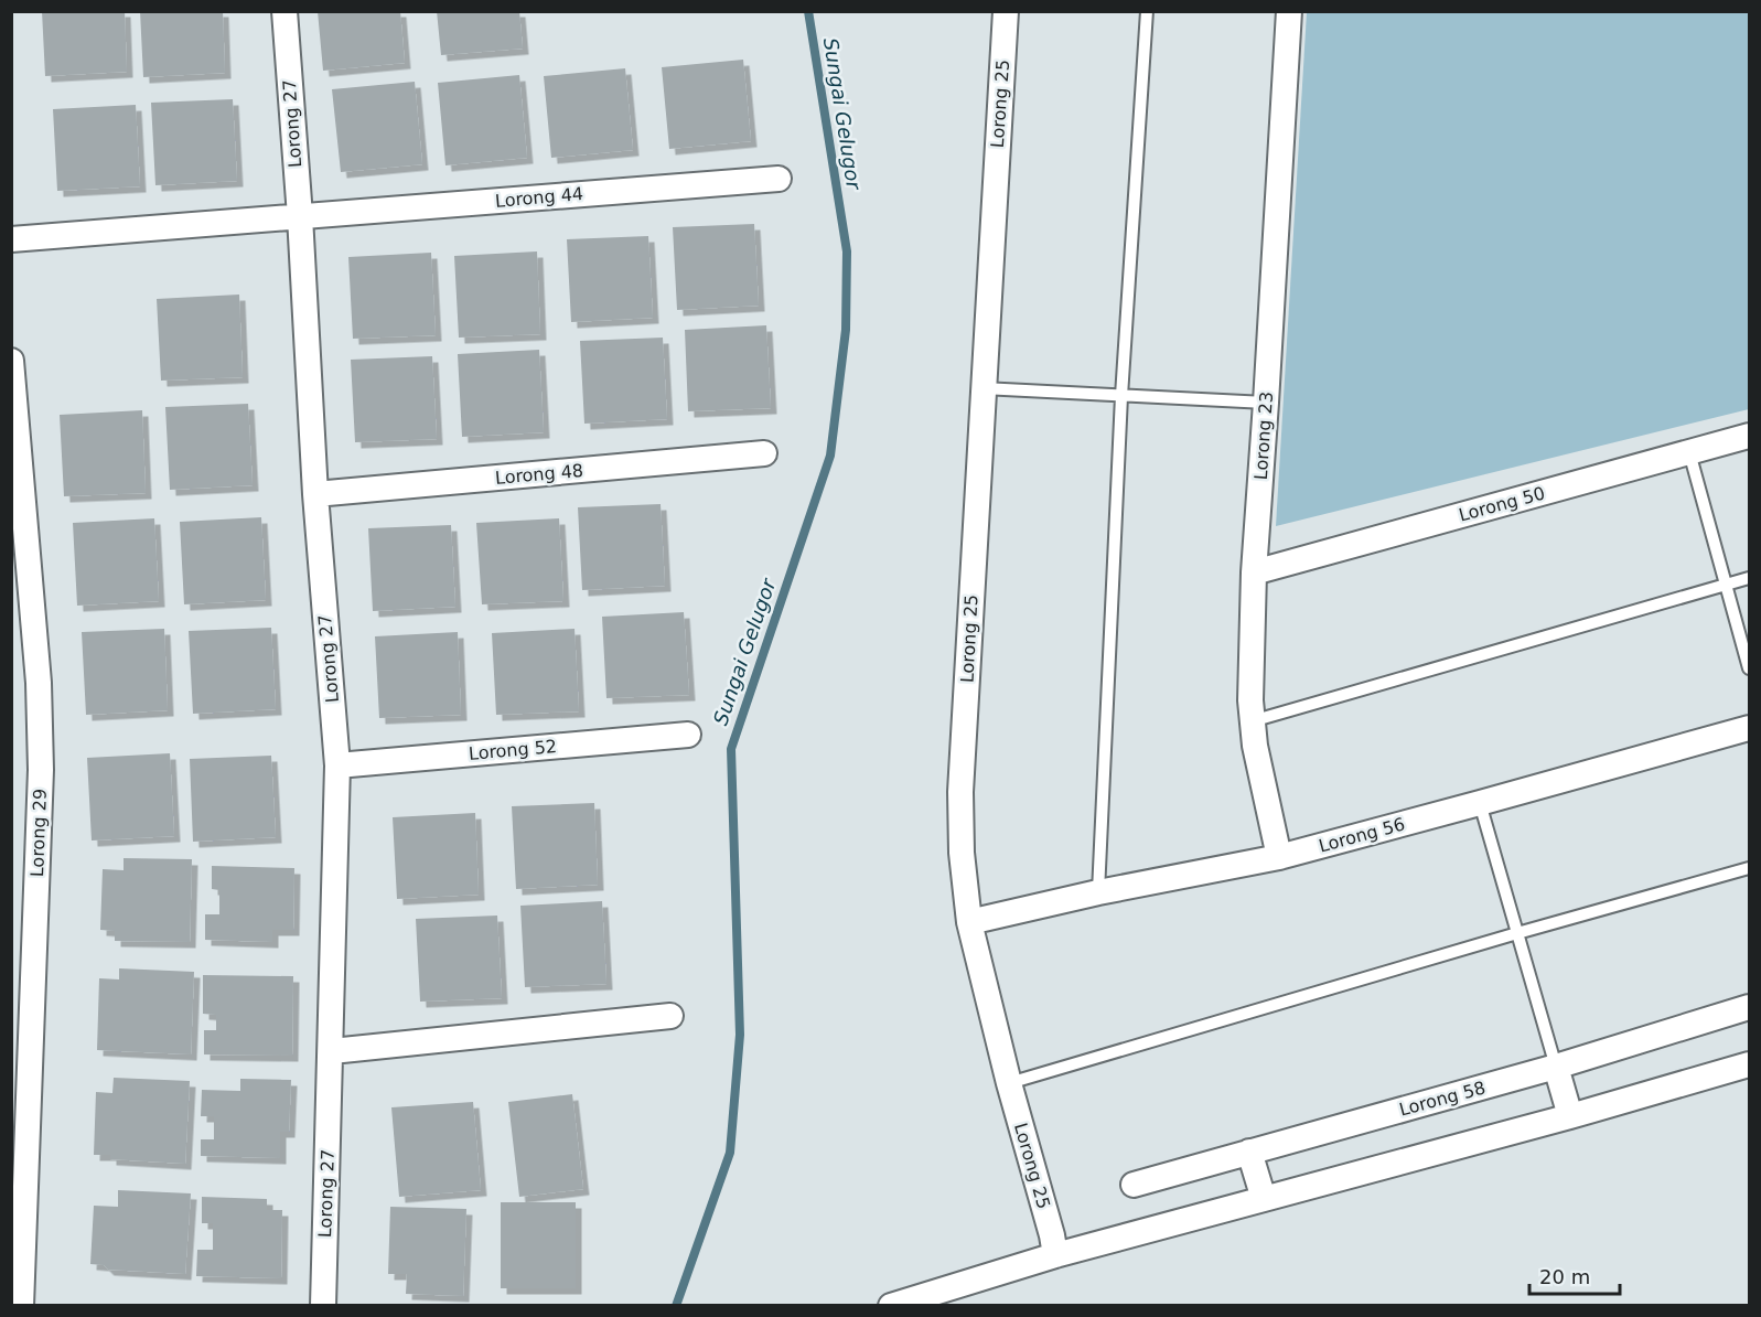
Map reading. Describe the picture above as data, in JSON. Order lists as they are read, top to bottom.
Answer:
{
  "streets": {
    "street": [
      "Lorong 25",
      "Lorong 27",
      "Lorong 44",
      "Lorong 23",
      "Lorong 48",
      "Lorong 50",
      "Lorong 52",
      "Lorong 29",
      "Lorong 56",
      "Lorong 58"
    ]
  },
  "crossings": [
    ["Lorong 25", "Lorong 56"],
    ["Lorong 27", "Lorong 44"],
    ["Lorong 27", "Lorong 48"],
    ["Lorong 27", "Lorong 52"],
    ["Lorong 23", "Lorong 50"],
    ["Lorong 23", "Lorong 56"]
  ],
  "water": ["Sungai Gelugor"],
  "scale_bar": "20 m"
}
